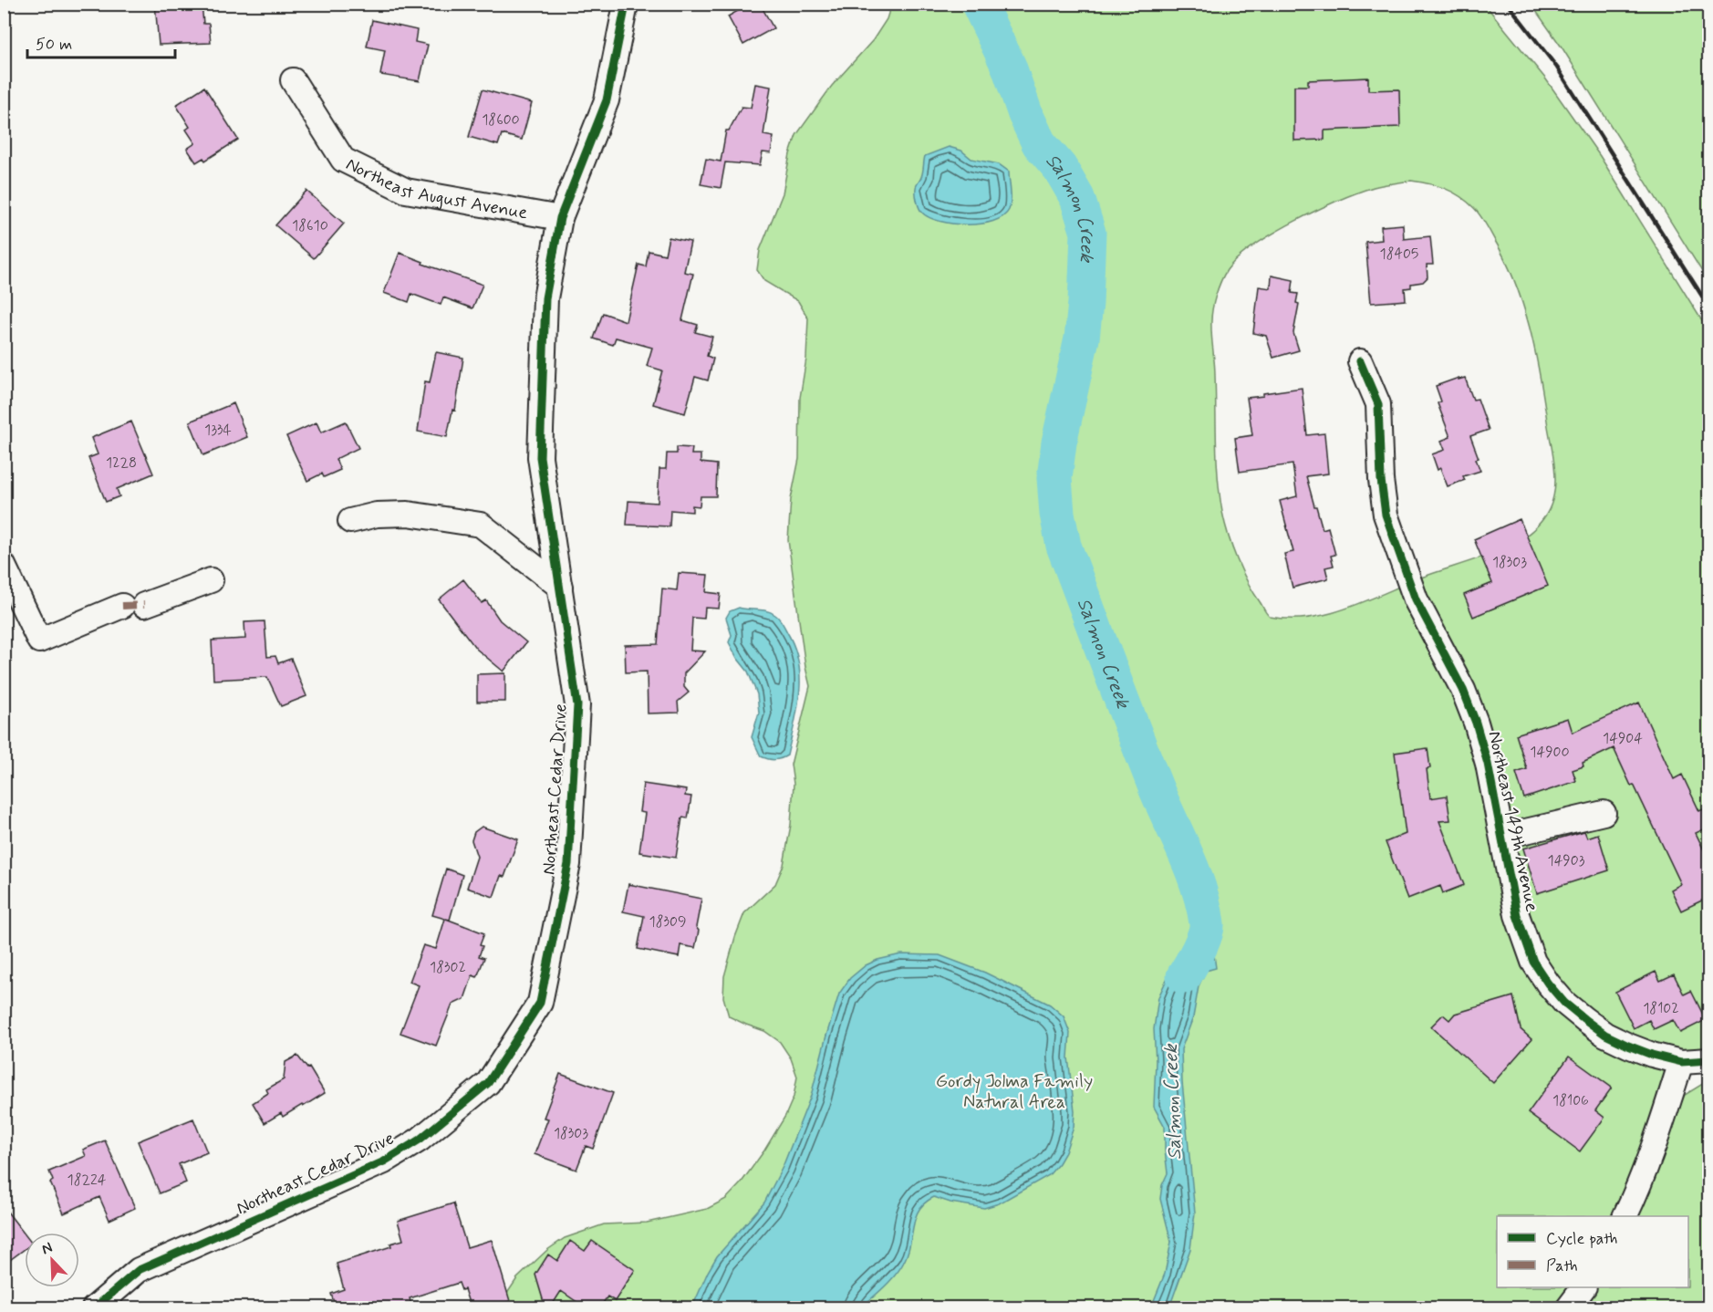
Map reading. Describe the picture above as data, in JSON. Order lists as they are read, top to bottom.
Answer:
{
  "streets": {
    "street": ["Northeast August Avenue", "Northeast Cedar Drive", "Northeast 149th Avenue"]
  },
  "crossings": [
    ["Northeast August Avenue", "Northeast Cedar Drive"]
  ],
  "water": ["Salmon Creek"],
  "parks": ["Gordy Jolma Family Natural Area"],
  "house_numbers": [
    "18600",
    "18610",
    "18405",
    "1334",
    "1228",
    "18303",
    "14904",
    "14900",
    "14903",
    "18309",
    "18302",
    "18102",
    "18106",
    "18303",
    "18224"
  ],
  "legend": ["Cycle path", "Path"],
  "scale_bar": "50 m",
  "north": "top left"
}
